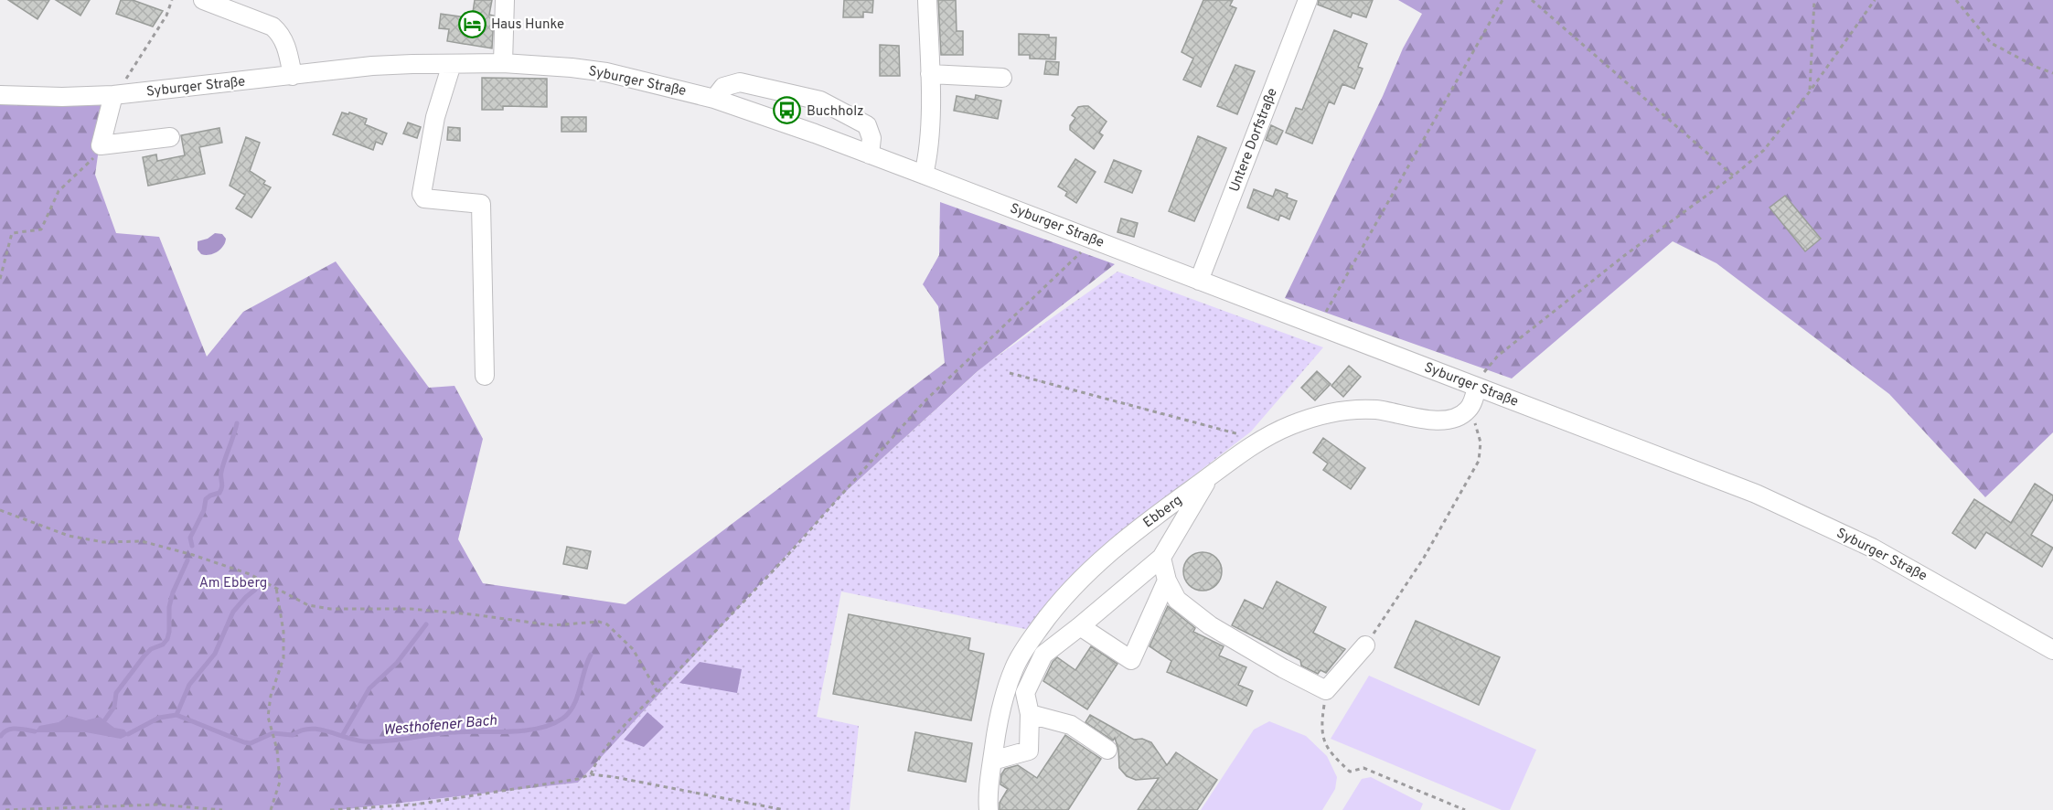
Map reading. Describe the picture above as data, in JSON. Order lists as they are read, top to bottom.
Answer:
{
  "streets": {
    "street": ["Syburger Straße", "Untere Dorfstraße", "Ebberg"]
  },
  "crossings": [
    ["Syburger Straße", "Untere Dorfstraße"]
  ],
  "water": ["Westhofener Bach"],
  "parks": ["Am Ebberg"],
  "places": {
    "hotel": ["Haus Hunke"],
    "bus stop": ["Buchholz"]
  }
}
